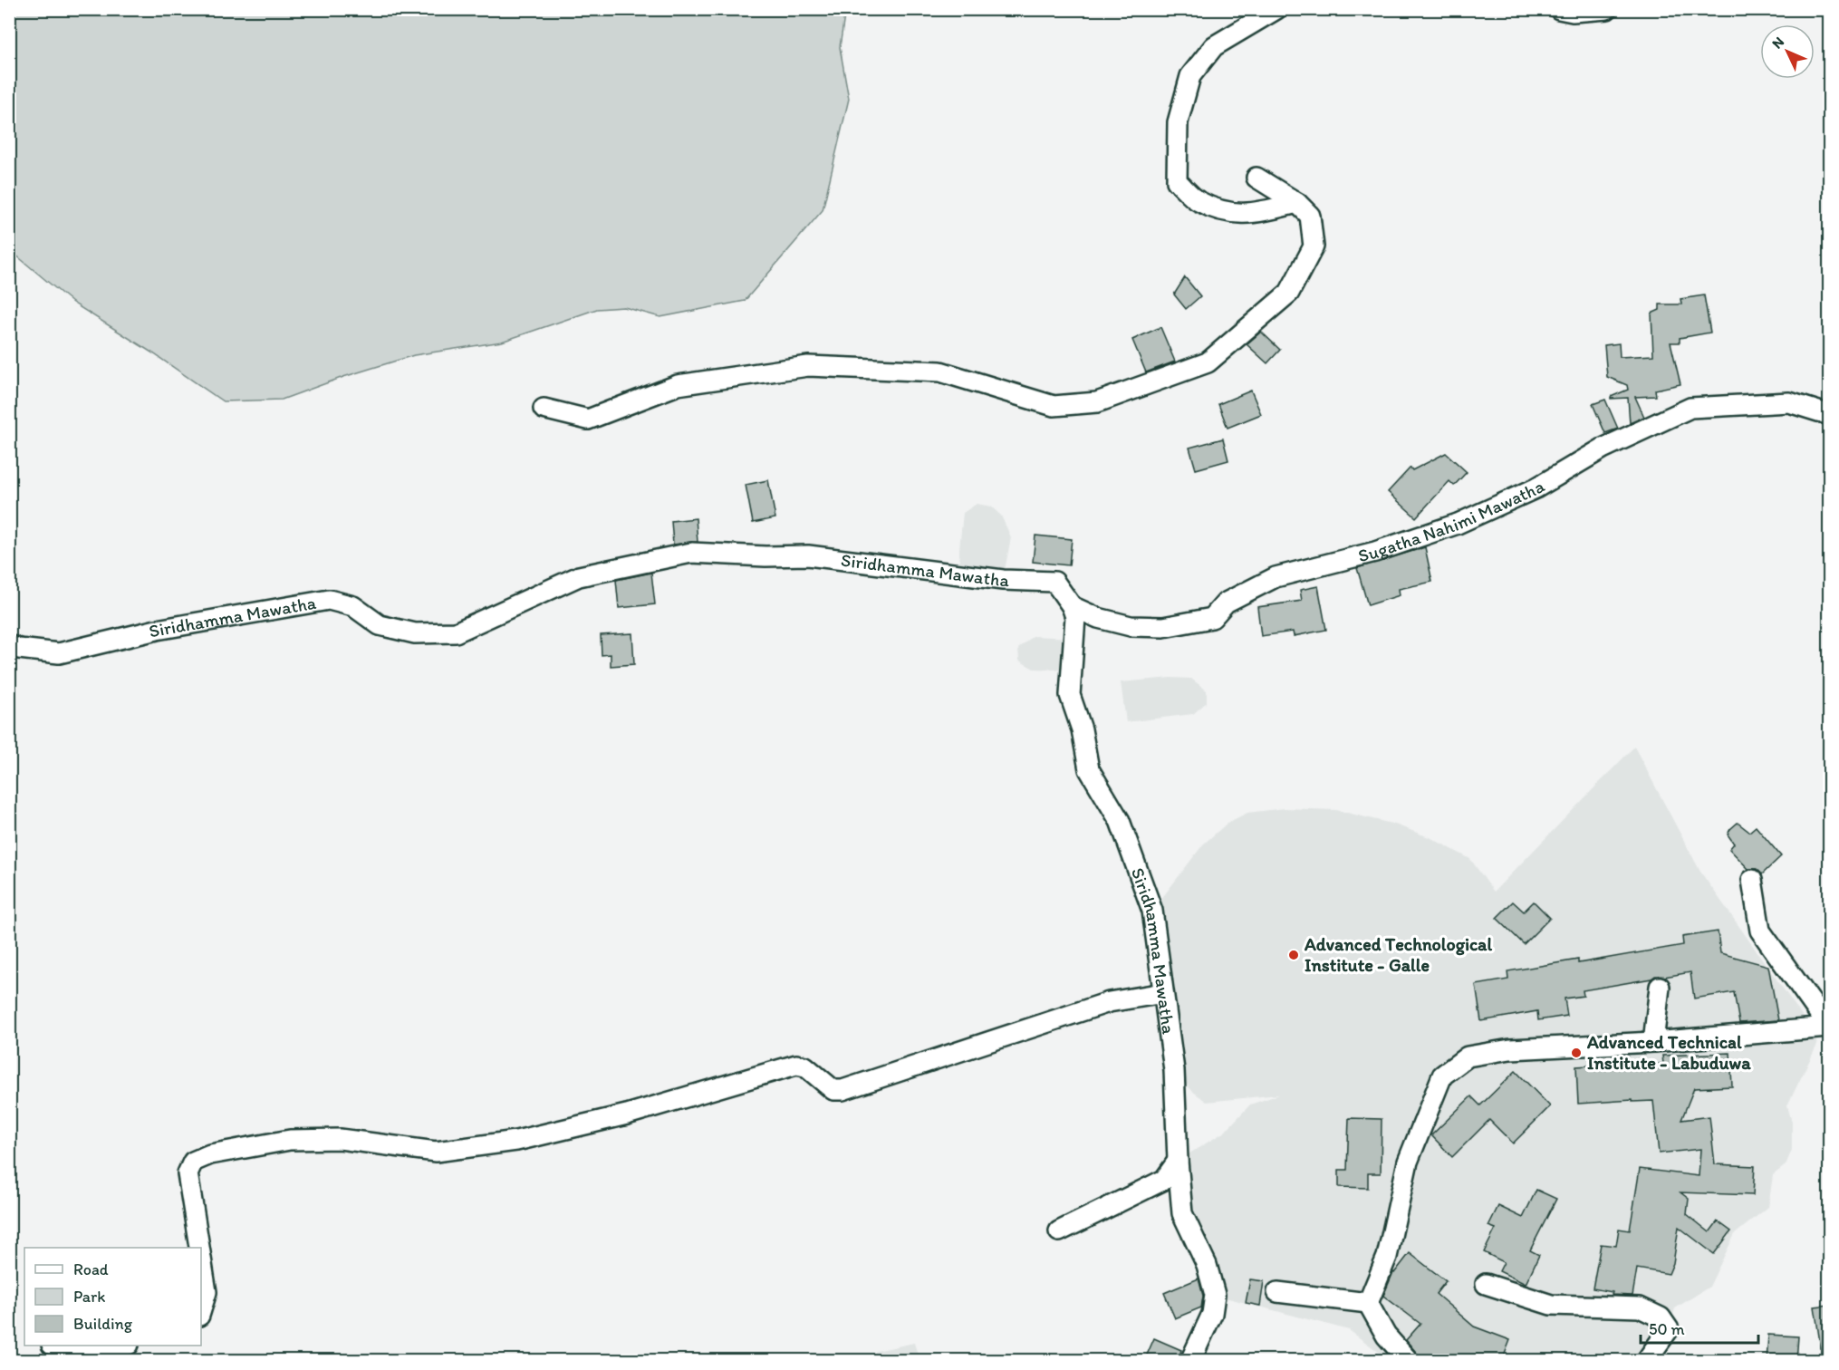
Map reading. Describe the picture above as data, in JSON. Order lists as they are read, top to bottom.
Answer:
{
  "streets": {
    "street": ["Sugatha Nahimi Mawatha", "Siridhamma Mawatha"]
  },
  "crossings": [
    ["Sugatha Nahimi Mawatha", "Siridhamma Mawatha"]
  ],
  "places": ["Advanced Technological Institute - Galle", "Advanced Technical Institute - Labuduwa"],
  "legend": ["Road", "Park", "Building"],
  "scale_bar": "50 m",
  "north": "top left"
}
